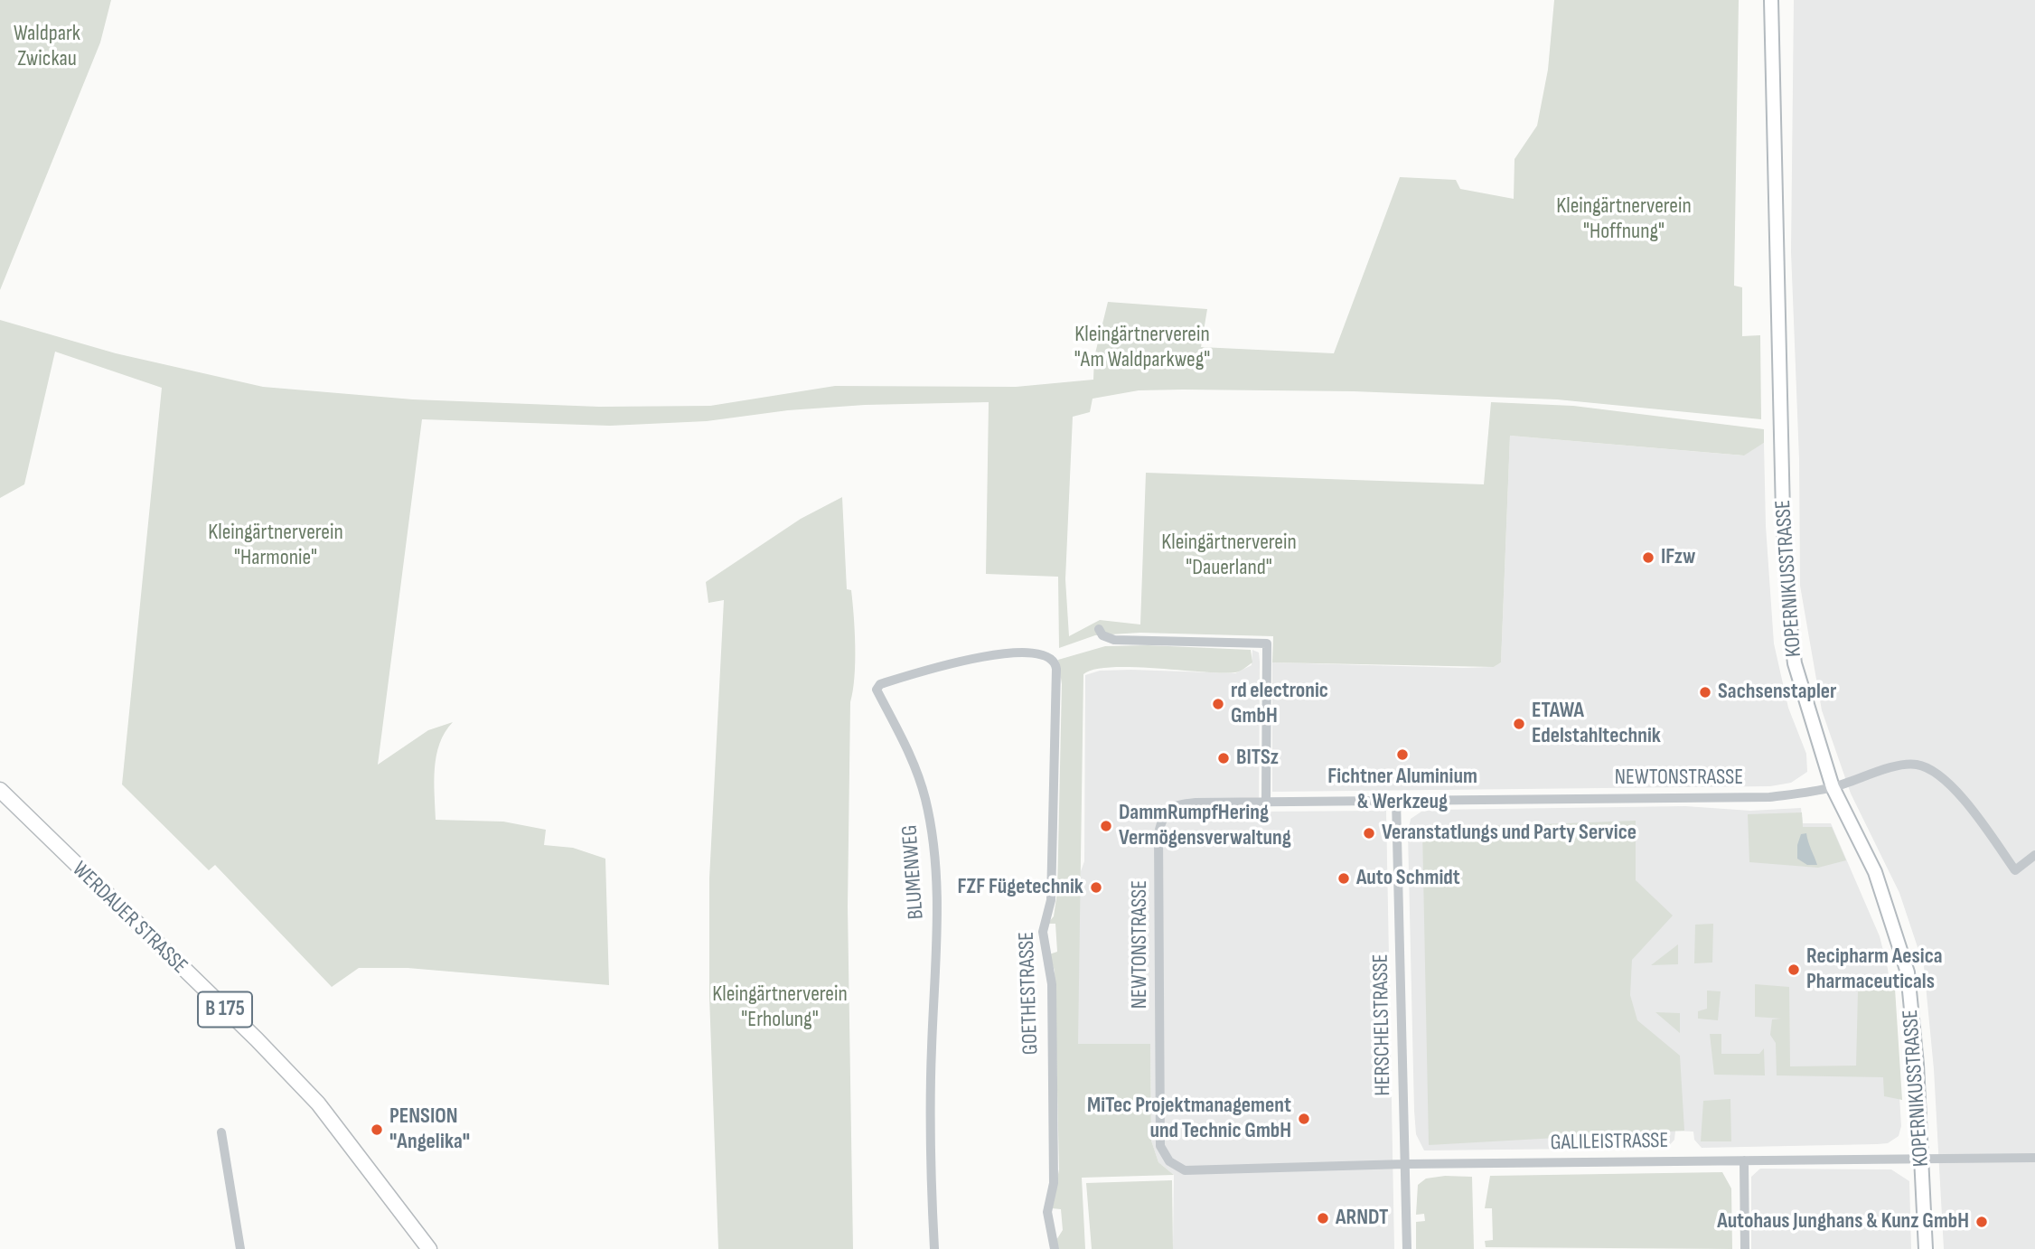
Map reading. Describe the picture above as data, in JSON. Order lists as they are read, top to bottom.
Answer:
{
  "streets": {
    "main road": ["WERDAUER STRASSE", "B 175"],
    "street": [
      "KOPERNIKUSSTRASSE",
      "NEWTONSTRASSE",
      "BLUMENWEG",
      "GOETHESTRASSE",
      "HERSCHELSTRASSE",
      "GALILEISTRASSE"
    ]
  },
  "crossings": [
    ["KOPERNIKUSSTRASSE", "NEWTONSTRASSE"],
    ["KOPERNIKUSSTRASSE", "GALILEISTRASSE"],
    ["NEWTONSTRASSE", "HERSCHELSTRASSE"],
    ["NEWTONSTRASSE", "GALILEISTRASSE"],
    ["BLUMENWEG", "GOETHESTRASSE"],
    ["HERSCHELSTRASSE", "GALILEISTRASSE"]
  ],
  "parks": [
    "Waldpark Zwickau",
    "Kleingärtnerverein \"Hoffnung\"",
    "Kleingärtnerverein \"Am Waldparkweg\"",
    "Kleingärtnerverein \"Harmonie\"",
    "Kleingärtnerverein \"Dauerland\"",
    "Kleingärtnerverein \"Erholung\""
  ],
  "places": [
    "IFzw",
    "Sachsenstapler",
    "rd electronic GmbH",
    "ETAWA Edelstahltechnik",
    "Fichtner Aluminium & Werkzeug",
    "BITSz",
    "DammRumpfHering Vermögensverwaltung",
    "Veranstatlungs und Party Service",
    "Auto Schmidt",
    "FZF Fügetechnik",
    "Recipharm Aesica Pharmaceuticals",
    "MiTec Projektmanagement und Technic GmbH",
    "PENSION \"Angelika\"",
    "ARNDT",
    "Autohaus Junghans & Kunz GmbH"
  ]
}
